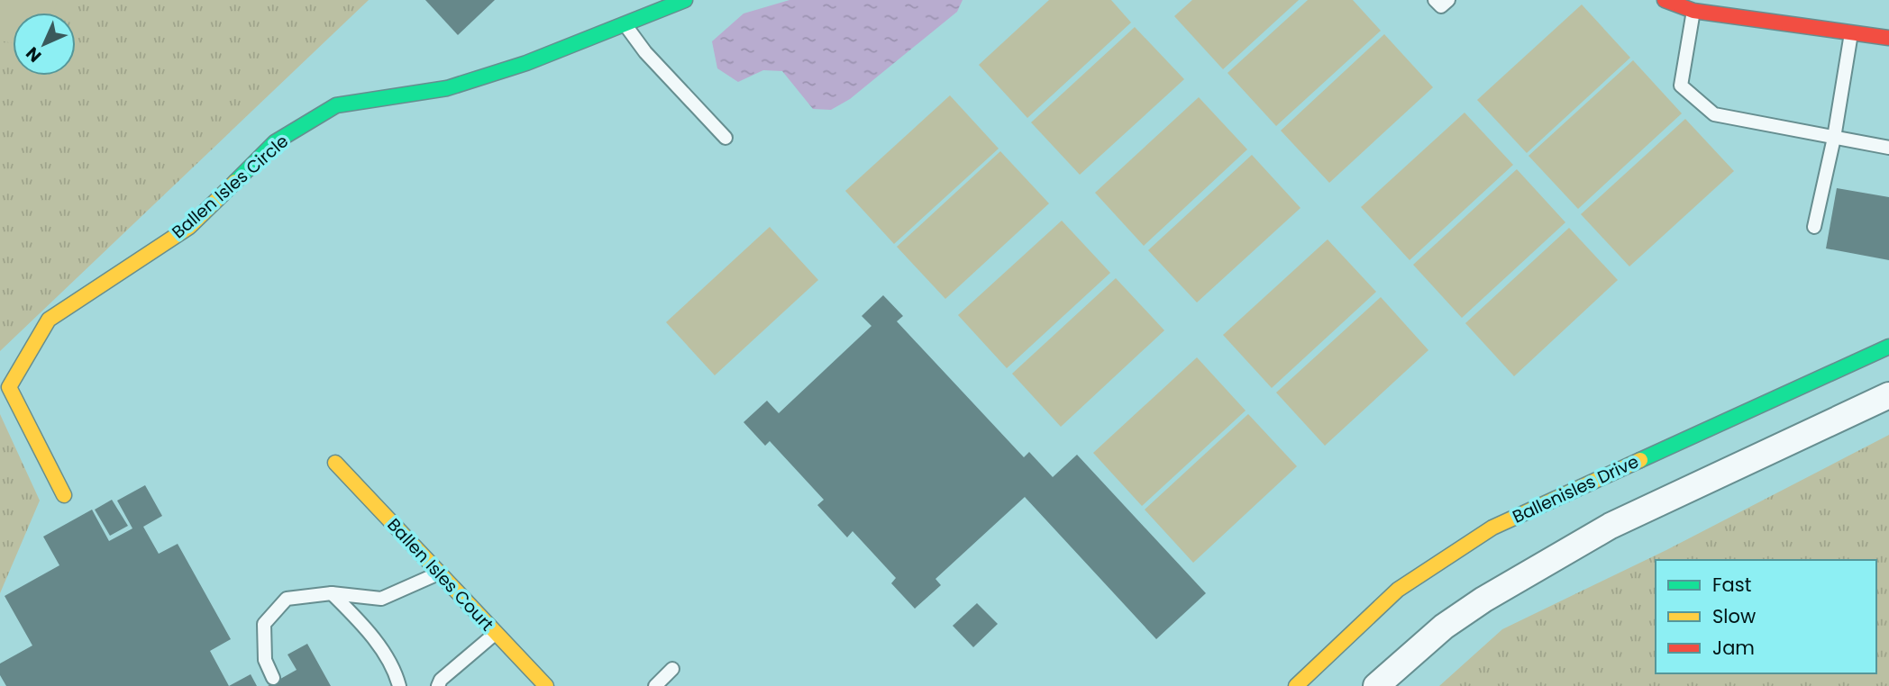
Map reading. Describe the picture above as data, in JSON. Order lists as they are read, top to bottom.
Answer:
{
  "streets": {
    "street": ["Ballen Isles Circle", "Ballenisles Drive", "Ballen Isles Court"]
  },
  "legend": ["Fast", "Slow", "Jam"],
  "north": "bottom left"
}
